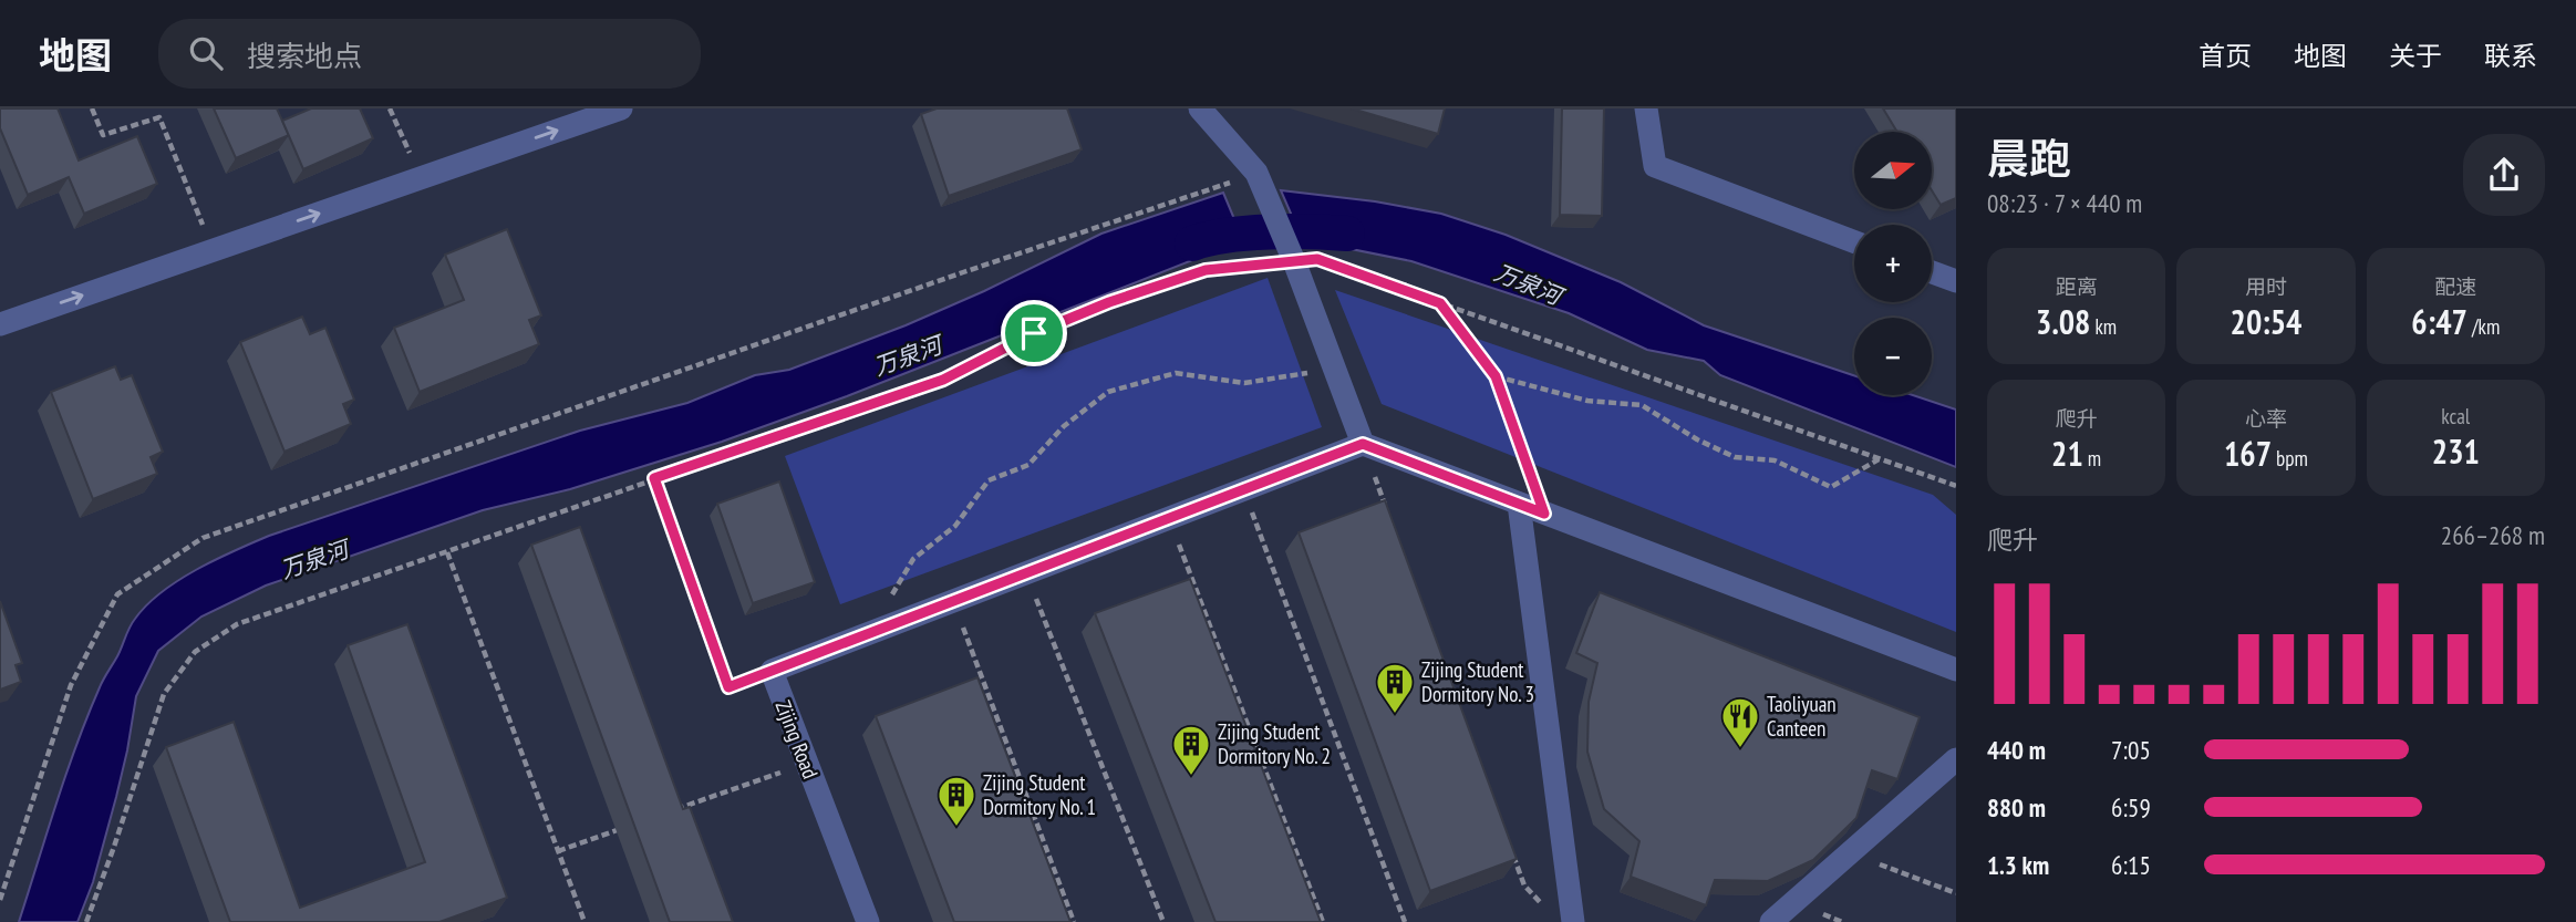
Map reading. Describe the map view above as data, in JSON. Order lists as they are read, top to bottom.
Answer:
{
  "streets": {
    "street": ["Zijing Road"]
  },
  "water": ["万泉河"],
  "places": {
    "building": ["Zijing Student Dormitory No. 3", "Zijing Student Dormitory No. 2", "Zijing Student Dormitory No. 1"],
    "restaurant": ["Taoliyuan Canteen"]
  },
  "north": "right",
  "page": {
    "header": "地图",
    "search": "搜索地点",
    "nav": [
      "首页",
      "地图",
      "关于",
      "联系"
    ],
    "heading": ["晨跑", "08:23 · 7 × 440 m"],
    "map_buttons": ["+", "−"],
    "stats": [
      ["距离", "3.08 km"],
      ["用时", "20:54"],
      ["配速", "6:47 /km"],
      ["爬升", "21 m"],
      ["心率", "167 bpm"],
      ["kcal", "231"]
    ],
    "chart": ["爬升", "266–268 m"],
    "list": [
      {
        "name": "440 m",
        "note": "7:05"
      },
      {
        "name": "880 m",
        "note": "6:59"
      },
      {
        "name": "1.3 km",
        "note": "6:15"
      }
    ]
  }
}
